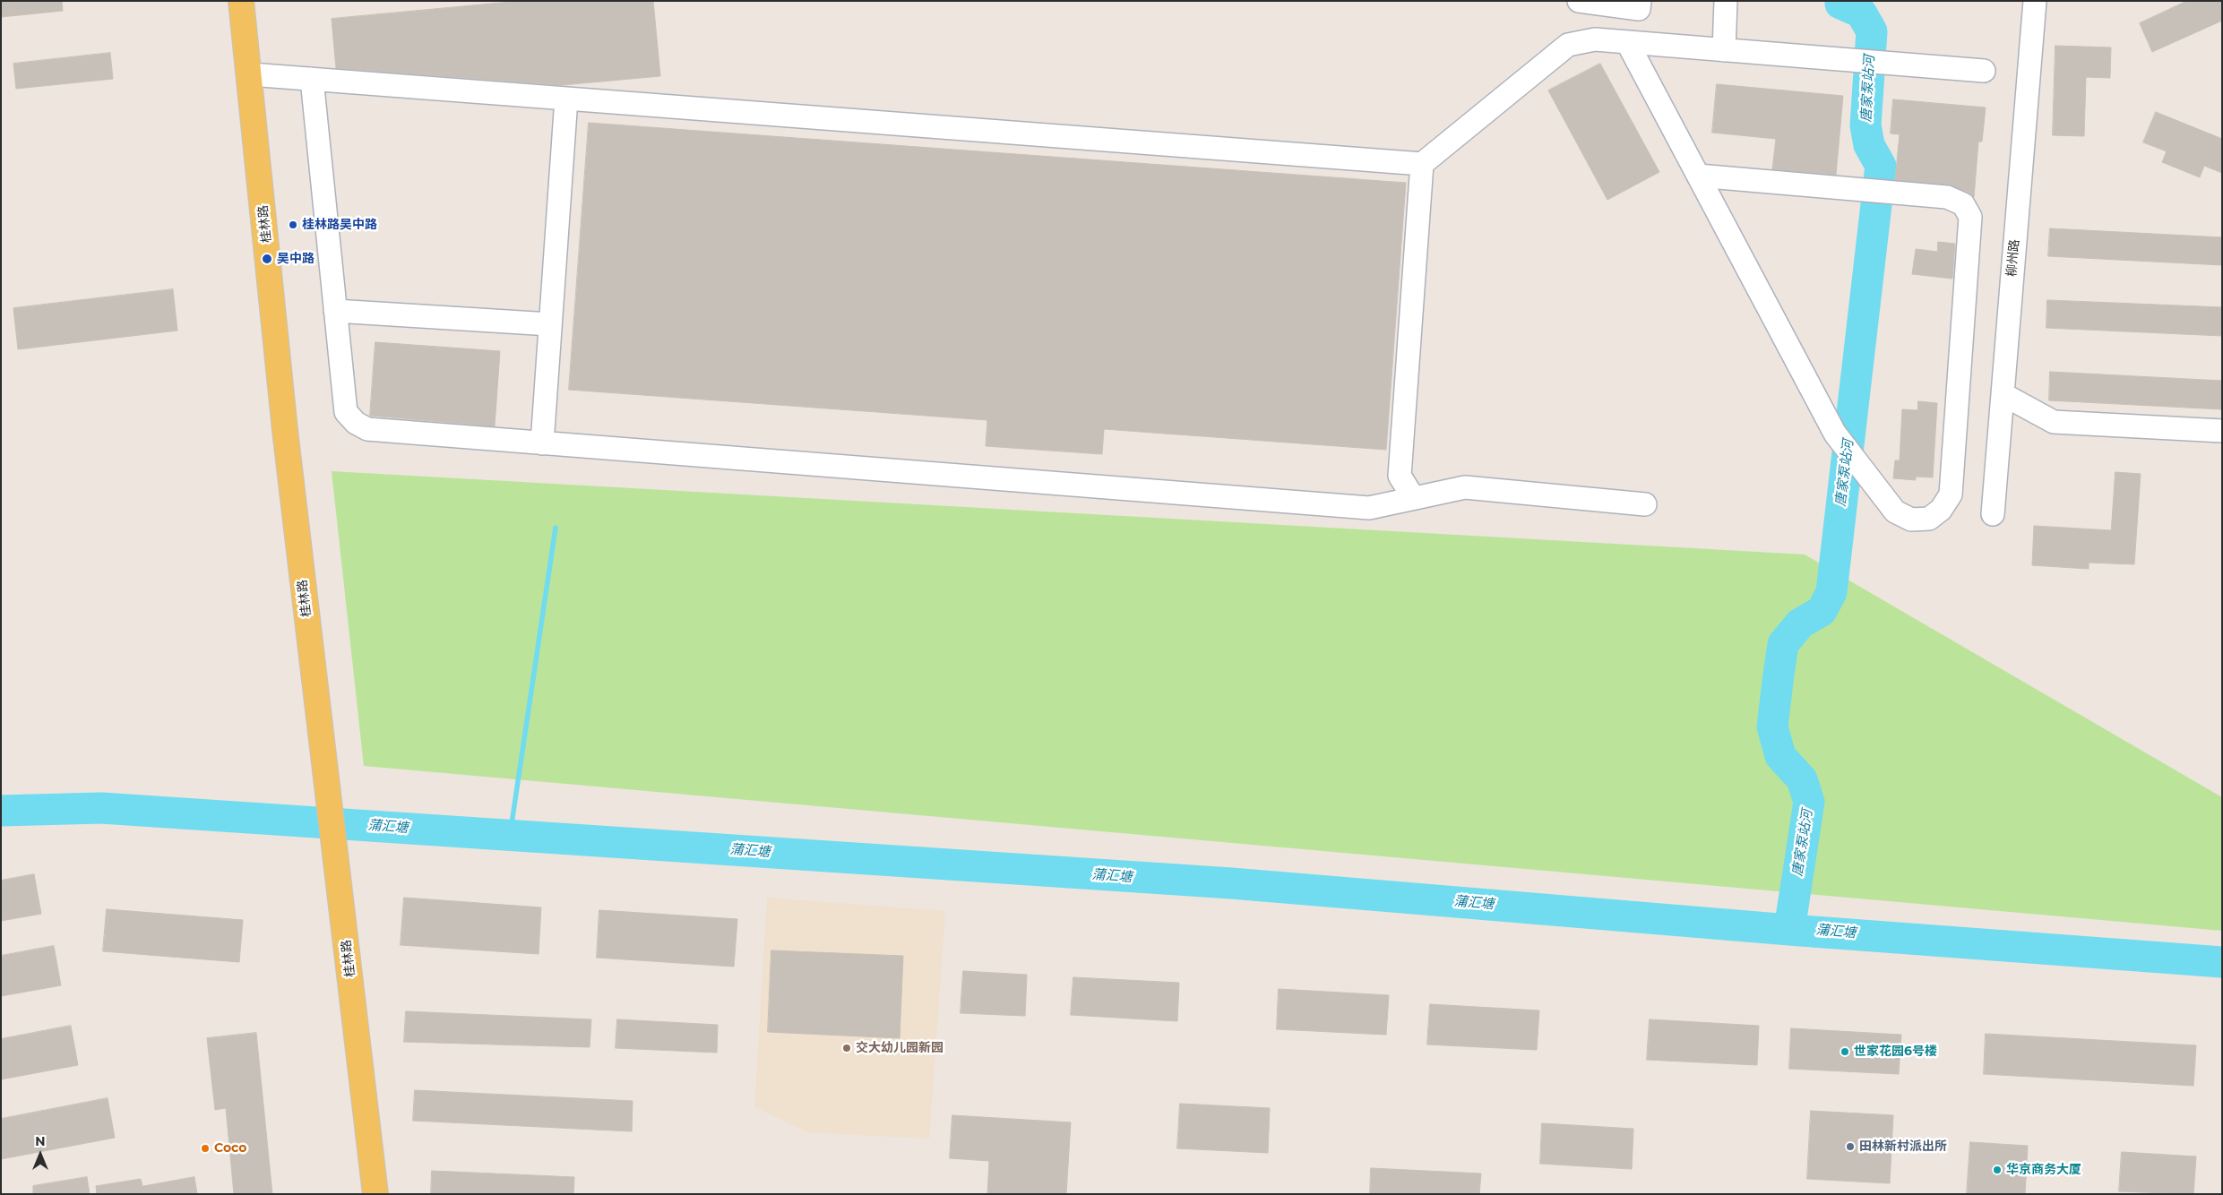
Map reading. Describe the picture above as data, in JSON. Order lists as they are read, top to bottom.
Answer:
{
  "streets": {
    "main road": ["桂林路"],
    "street": ["柳州路"]
  },
  "water": ["唐家泵站河", "蒲汇塘"],
  "places": [
    "桂林路吴中路",
    "吴中路",
    "交大幼儿园新园",
    "世家花园6号楼",
    "田林新村派出所",
    "Coco",
    "华京商务大厦"
  ],
  "north": "top"
}
